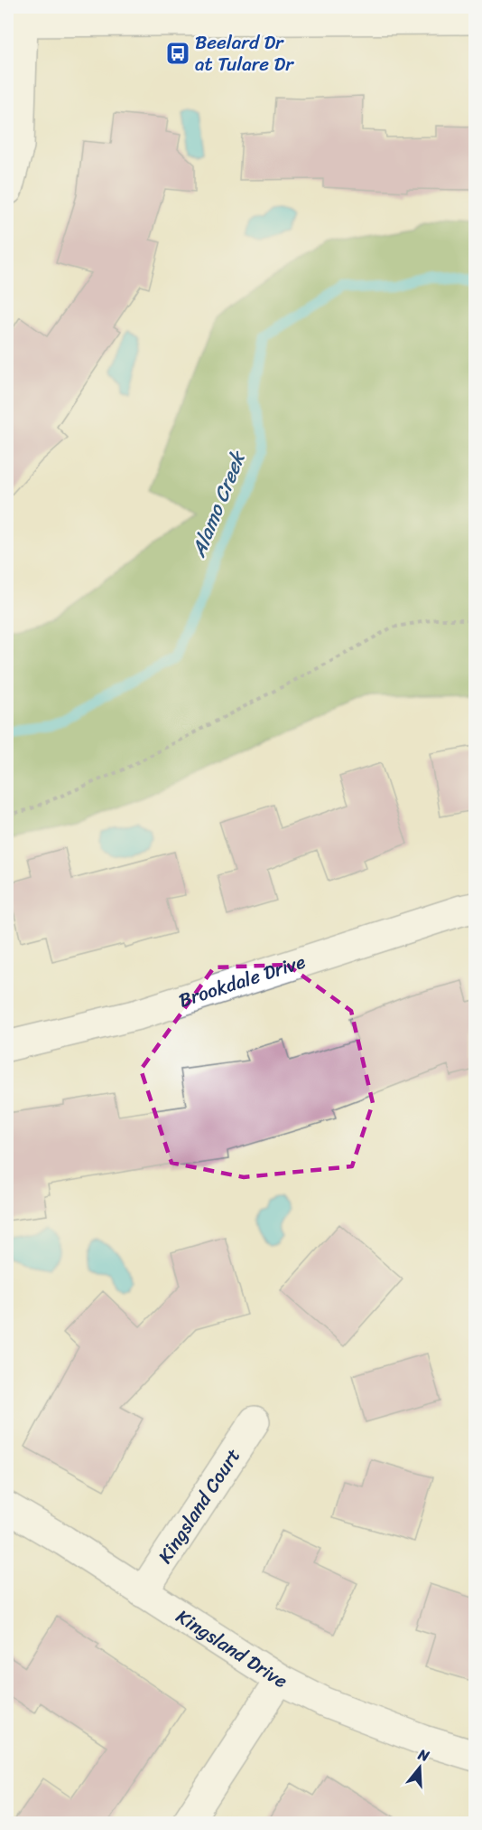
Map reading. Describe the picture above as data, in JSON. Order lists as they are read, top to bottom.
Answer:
{
  "streets": {
    "street": ["Brookdale Drive", "Kingsland Court", "Kingsland Drive"]
  },
  "crossings": [
    ["Kingsland Court", "Kingsland Drive"]
  ],
  "water": ["Alamo Creek"],
  "places": {
    "bus stop": ["Beelard Dr at Tulare Dr"]
  },
  "north": "top"
}
